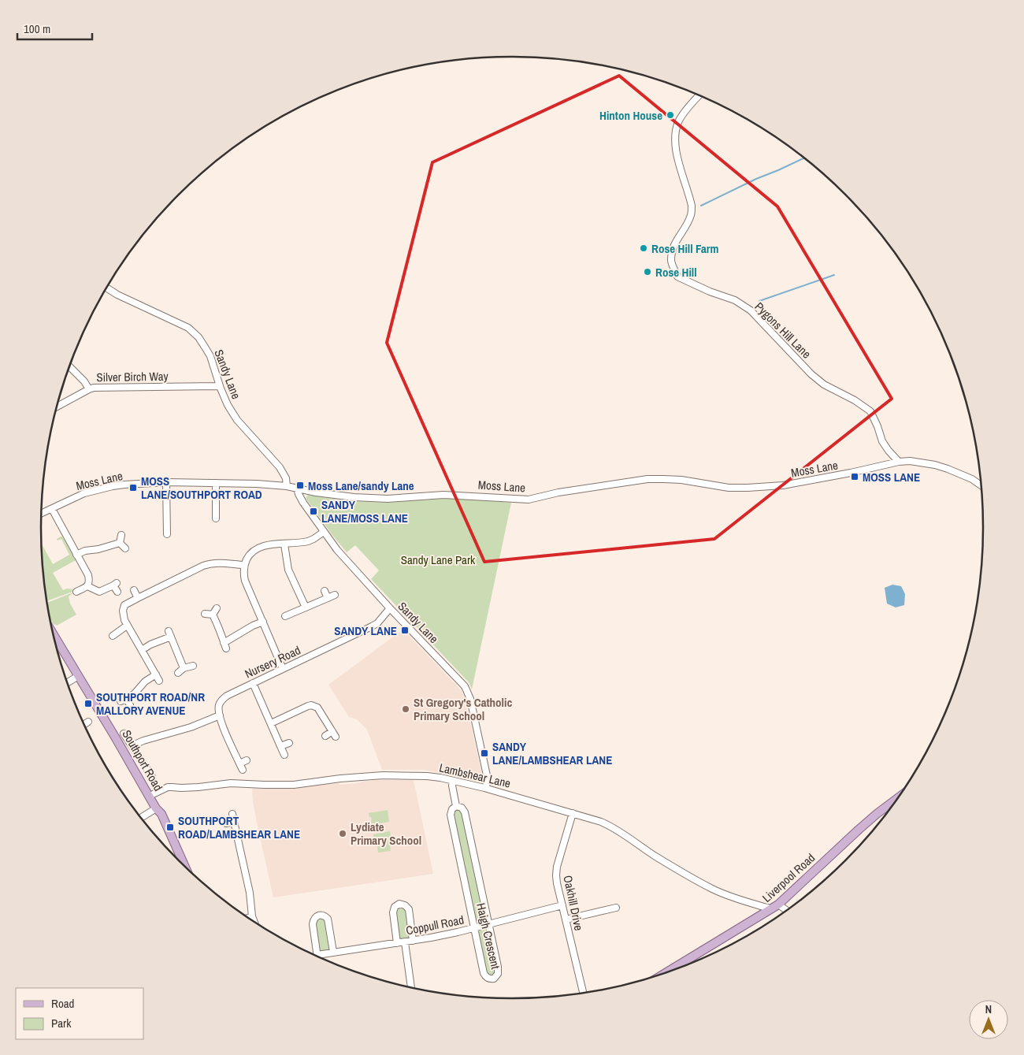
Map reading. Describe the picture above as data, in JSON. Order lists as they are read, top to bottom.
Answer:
{
  "streets": {
    "main road": ["Southport Road", "Liverpool Road"],
    "street": [
      "Pygons Hill Lane",
      "Sandy Lane",
      "Silver Birch Way",
      "Moss Lane",
      "Nursery Road",
      "Lambshear Lane",
      "Oakhill Drive",
      "Coppull Road",
      "Haigh Crescent"
    ]
  },
  "crossings": [
    ["Pygons Hill Lane", "Moss Lane"],
    ["Sandy Lane", "Silver Birch Way"],
    ["Sandy Lane", "Moss Lane"],
    ["Sandy Lane", "Nursery Road"],
    ["Sandy Lane", "Lambshear Lane"],
    ["Southport Road", "Lambshear Lane"],
    ["Lambshear Lane", "Liverpool Road"],
    ["Lambshear Lane", "Oakhill Drive"],
    ["Lambshear Lane", "Haigh Crescent"],
    ["Oakhill Drive", "Coppull Road"],
    ["Coppull Road", "Haigh Crescent"]
  ],
  "parks": ["Sandy Lane Park"],
  "places": {
    "other": [
      "Hinton House",
      "Rose Hill Farm",
      "Rose Hill",
      "St Gregory's Catholic Primary School",
      "Lydiate Primary School"
    ],
    "transit": [
      "MOSS LANE",
      "Moss Lane/sandy Lane",
      "MOSS LANE/SOUTHPORT ROAD",
      "SANDY LANE/MOSS LANE",
      "SANDY LANE",
      "SOUTHPORT ROAD/NR MALLORY AVENUE",
      "SANDY LANE/LAMBSHEAR LANE",
      "SOUTHPORT ROAD/LAMBSHEAR LANE"
    ]
  },
  "legend": ["Road", "Park"],
  "scale_bar": "100 m",
  "north": "top"
}
